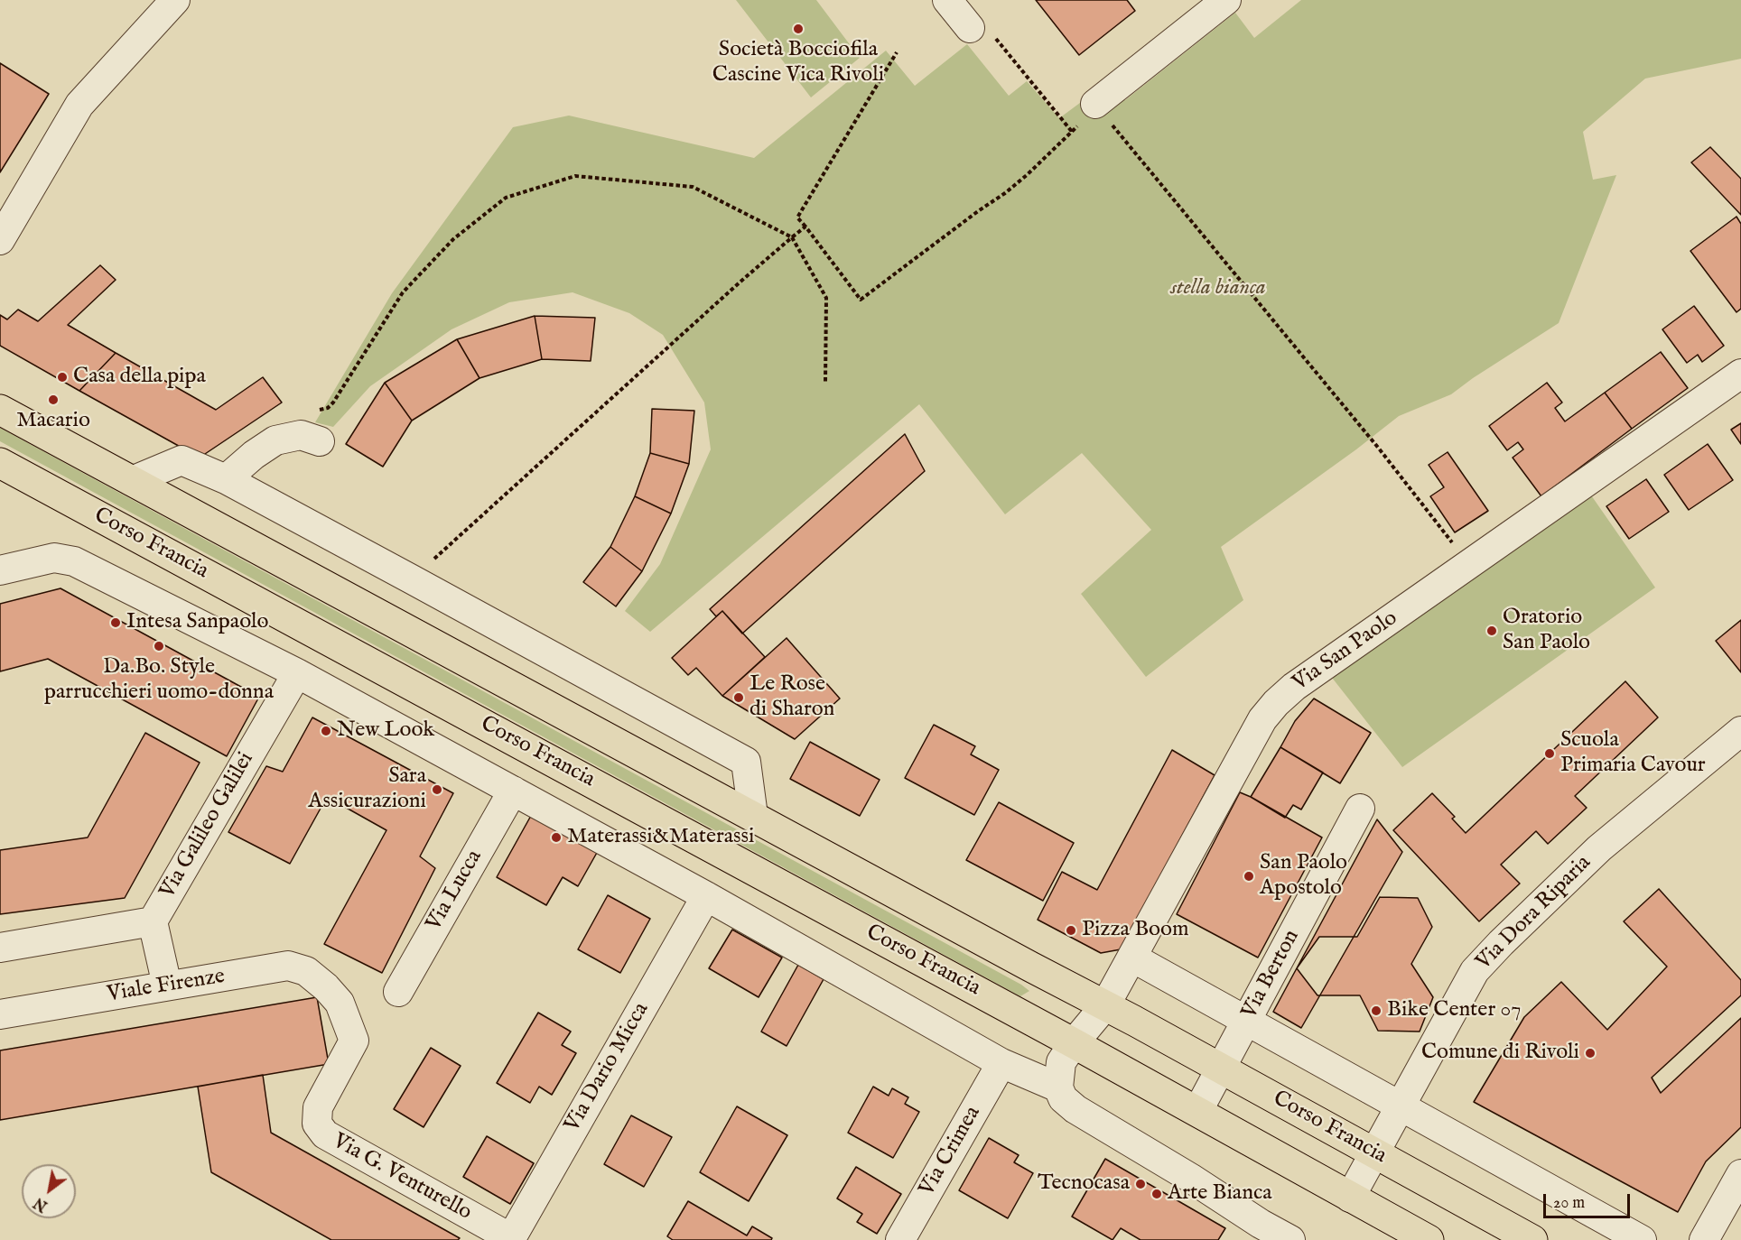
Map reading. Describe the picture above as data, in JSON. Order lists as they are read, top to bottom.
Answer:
{
  "streets": {
    "main road": ["Corso Francia"],
    "street": [
      "Via San Paolo",
      "Via Galileo Galilei",
      "Via Lucca",
      "Via Dora Riparia",
      "Via Berton",
      "Viale Firenze",
      "Via Dario Micca",
      "Via Crimea",
      "Via G. Venturello"
    ]
  },
  "crossings": [
    ["Corso Francia", "Via San Paolo"],
    ["Corso Francia", "Via Galileo Galilei"],
    ["Corso Francia", "Via Lucca"],
    ["Corso Francia", "Via Dora Riparia"],
    ["Corso Francia", "Via Berton"],
    ["Corso Francia", "Via Dario Micca"],
    ["Corso Francia", "Via Crimea"],
    ["Via Galileo Galilei", "Viale Firenze"],
    ["Viale Firenze", "Via G. Venturello"],
    ["Via Dario Micca", "Via G. Venturello"]
  ],
  "parks": ["stella bianca"],
  "places": [
    "Società Bocciofila Cascine Vica Rivoli",
    "Casa della pipa",
    "Macario",
    "Intesa Sanpaolo",
    "Oratorio San Paolo",
    "Da.Bo. Style parrucchieri uomo-donna",
    "Le Rose di Sharon",
    "New Look",
    "Scuola Primaria Cavour",
    "Sara Assicurazioni",
    "Materassi&Materassi",
    "San Paolo Apostolo",
    "Pizza Boom",
    "Bike Center 07",
    "Comune di Rivoli",
    "Tecnocasa",
    "Arte Bianca"
  ],
  "scale_bar": "20 m",
  "north": "bottom left"
}
